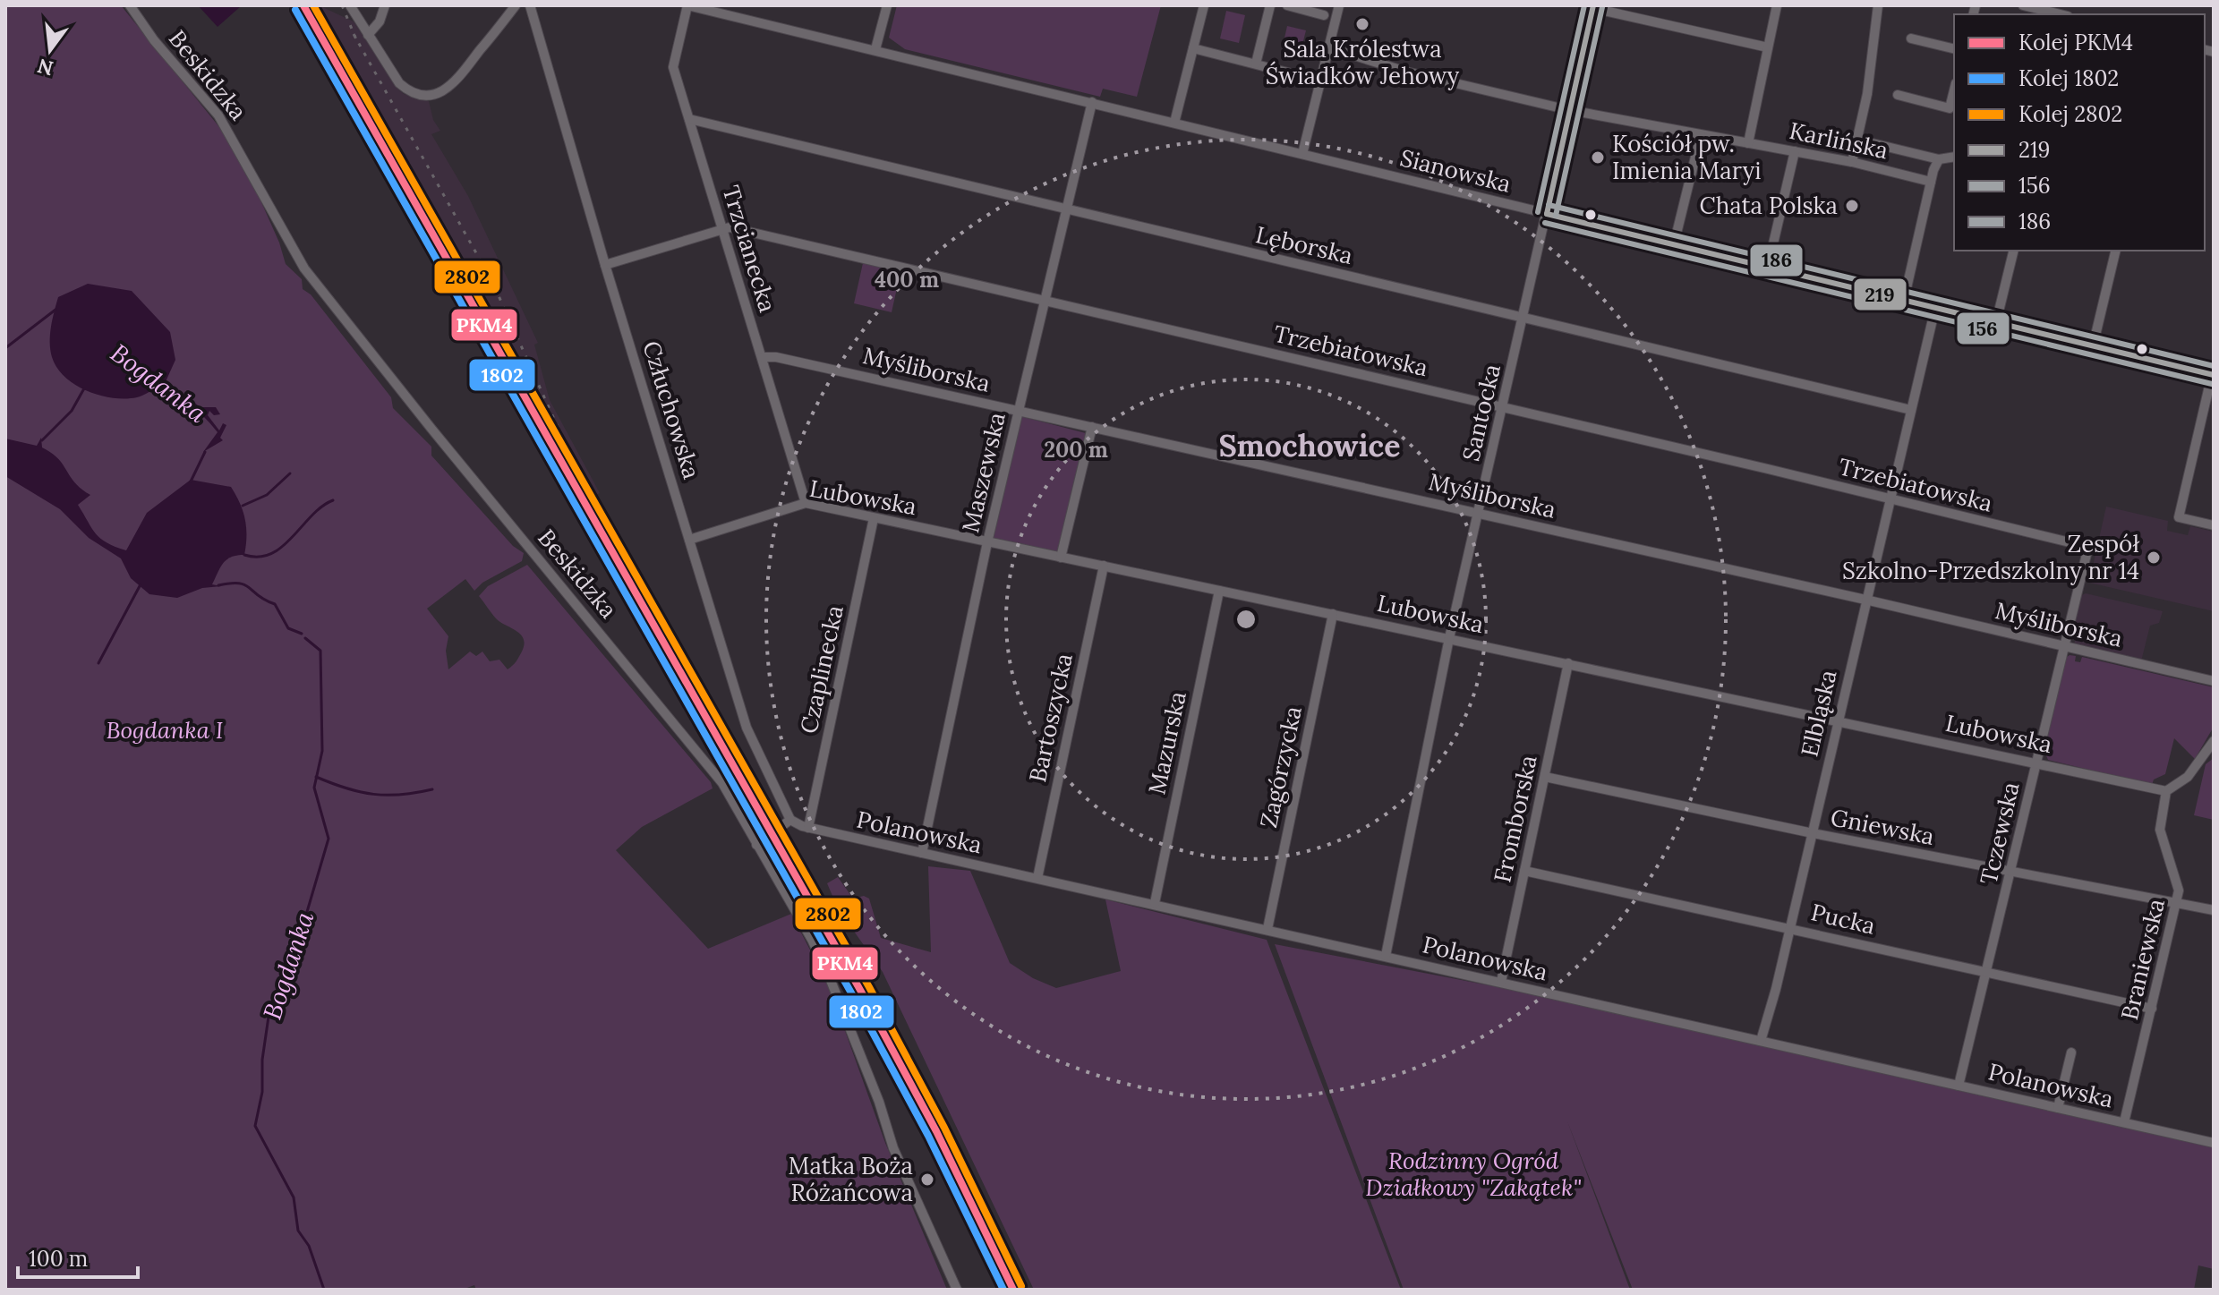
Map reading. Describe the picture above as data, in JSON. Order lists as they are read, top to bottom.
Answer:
{
  "streets": {
    "street": [
      "Beskidzka",
      "Karlińska",
      "Sianowska",
      "Lęborska",
      "Trzcianecka",
      "Trzebiatowska",
      "Myśliborska",
      "Człuchowska",
      "Santocka",
      "Maszewska",
      "Lubowska",
      "Czaplinecka",
      "Elbląska",
      "Bartoszycka",
      "Mazurska",
      "Zagórzycka",
      "Fromborska",
      "Gniewska",
      "Polanowska",
      "Tczewska",
      "Pucka",
      "Braniewska"
    ]
  },
  "crossings": [
    ["Karlińska", "Santocka"],
    ["Sianowska", "Trzcianecka"],
    ["Sianowska", "Santocka"],
    ["Sianowska", "Maszewska"],
    ["Sianowska", "Elbląska"],
    ["Lęborska", "Trzcianecka"],
    ["Lęborska", "Santocka"],
    ["Lęborska", "Maszewska"],
    ["Lęborska", "Elbląska"],
    ["Trzcianecka", "Trzebiatowska"],
    ["Trzcianecka", "Myśliborska"],
    ["Trzcianecka", "Lubowska"],
    ["Trzebiatowska", "Człuchowska"],
    ["Trzebiatowska", "Santocka"],
    ["Trzebiatowska", "Maszewska"],
    ["Trzebiatowska", "Elbląska"],
    ["Trzebiatowska", "Tczewska"],
    ["Myśliborska", "Santocka"],
    ["Myśliborska", "Maszewska"],
    ["Myśliborska", "Elbląska"],
    ["Myśliborska", "Tczewska"],
    ["Człuchowska", "Lubowska"],
    ["Człuchowska", "Polanowska"],
    ["Santocka", "Lubowska"],
    ["Santocka", "Polanowska"],
    ["Maszewska", "Lubowska"],
    ["Maszewska", "Polanowska"],
    ["Lubowska", "Czaplinecka"],
    ["Lubowska", "Elbląska"],
    ["Lubowska", "Bartoszycka"],
    ["Lubowska", "Mazurska"],
    ["Lubowska", "Zagórzycka"],
    ["Lubowska", "Fromborska"],
    ["Lubowska", "Tczewska"],
    ["Lubowska", "Braniewska"],
    ["Czaplinecka", "Polanowska"],
    ["Elbląska", "Gniewska"],
    ["Elbląska", "Polanowska"],
    ["Elbląska", "Pucka"],
    ["Bartoszycka", "Polanowska"],
    ["Mazurska", "Polanowska"],
    ["Zagórzycka", "Polanowska"],
    ["Fromborska", "Gniewska"],
    ["Fromborska", "Polanowska"],
    ["Fromborska", "Pucka"],
    ["Gniewska", "Tczewska"],
    ["Gniewska", "Braniewska"],
    ["Polanowska", "Tczewska"],
    ["Polanowska", "Braniewska"],
    ["Tczewska", "Pucka"],
    ["Pucka", "Braniewska"]
  ],
  "districts": ["Smochowice"],
  "water": ["Bogdanka"],
  "parks": ["Bogdanka I", "Rodzinny Ogród Działkowy \"Zakątek\""],
  "places": [
    "Sala Królestwa Świadków Jehowy",
    "Kościół pw. Imienia Maryi",
    "Chata Polska",
    "Zespół Szkolno-Przedszkolny nr 14",
    "Matka Boża Różańcowa"
  ],
  "lines": [
    "rail line PKM4",
    "rail line 2802",
    "transit line 219",
    "transit line 186",
    "transit line 156",
    "rail line 1802"
  ],
  "legend": [
    "Kolej PKM4",
    "Kolej 1802",
    "Kolej 2802",
    "219",
    "156",
    "186"
  ],
  "scale_bar": "100 m",
  "north": "bottom",
  "rings": ["400 m", "200 m"]
}
